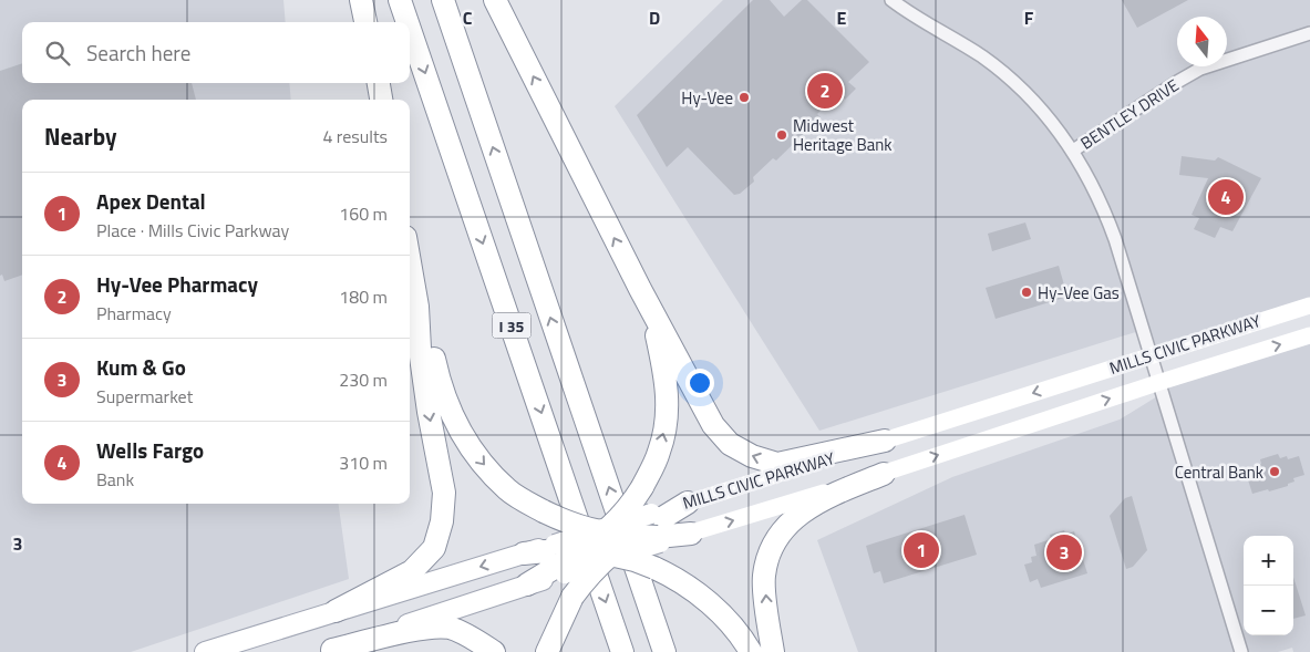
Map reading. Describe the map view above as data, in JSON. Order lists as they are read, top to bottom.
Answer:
{
  "streets": {
    "highway": ["I 35"],
    "main road": ["MILLS CIVIC PARKWAY"],
    "street": ["BENTLEY DRIVE"]
  },
  "places": [
    "Hy-Vee",
    "Midwest Heritage Bank",
    "Hy-Vee Gas",
    "Central Bank"
  ],
  "north": "top",
  "page": {
    "search": "Search here",
    "pins": [
      "2",
      "4",
      "1",
      "3"
    ],
    "heading": ["Nearby", "4 results"],
    "list": [
      {
        "mark": "1",
        "name": "Apex Dental",
        "note": "Place · Mills Civic Parkway",
        "value": "160 m"
      },
      {
        "mark": "2",
        "name": "Hy-Vee Pharmacy",
        "note": "Pharmacy",
        "value": "180 m"
      },
      {
        "mark": "3",
        "name": "Kum & Go",
        "note": "Supermarket",
        "value": "230 m"
      },
      {
        "mark": "4",
        "name": "Wells Fargo",
        "note": "Bank",
        "value": "310 m"
      }
    ],
    "map_buttons": ["+", "−"]
  },
  "grid": {
    "columns": [
      "C",
      "D",
      "E",
      "F"
    ],
    "rows": ["3"]
  }
}
